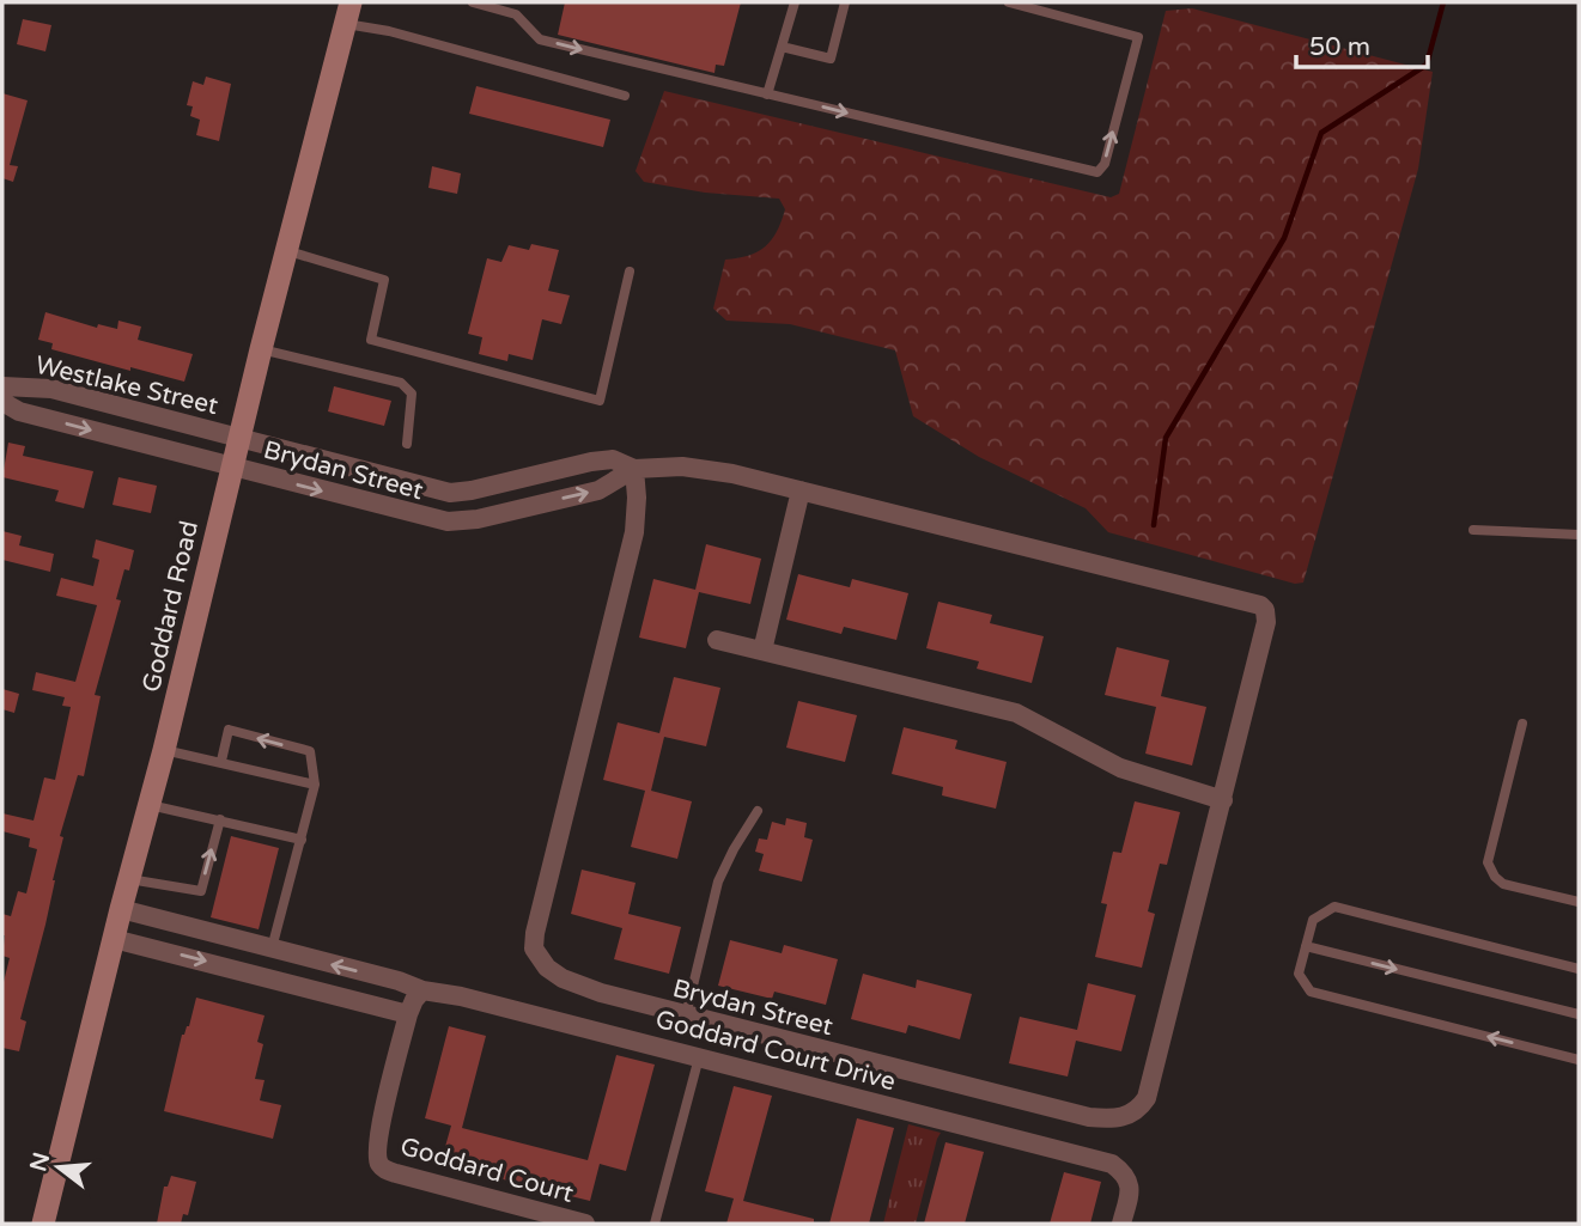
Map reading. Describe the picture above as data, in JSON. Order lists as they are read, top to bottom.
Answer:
{
  "streets": {
    "main road": ["Goddard Road"],
    "street": [
      "Westlake Street",
      "Brydan Street",
      "Goddard Court Drive",
      "Goddard Court"
    ]
  },
  "crossings": [
    ["Westlake Street", "Brydan Street"],
    ["Westlake Street", "Goddard Road"],
    ["Brydan Street", "Goddard Road"],
    ["Goddard Court Drive", "Goddard Court"]
  ],
  "scale_bar": "50 m",
  "north": "left"
}
